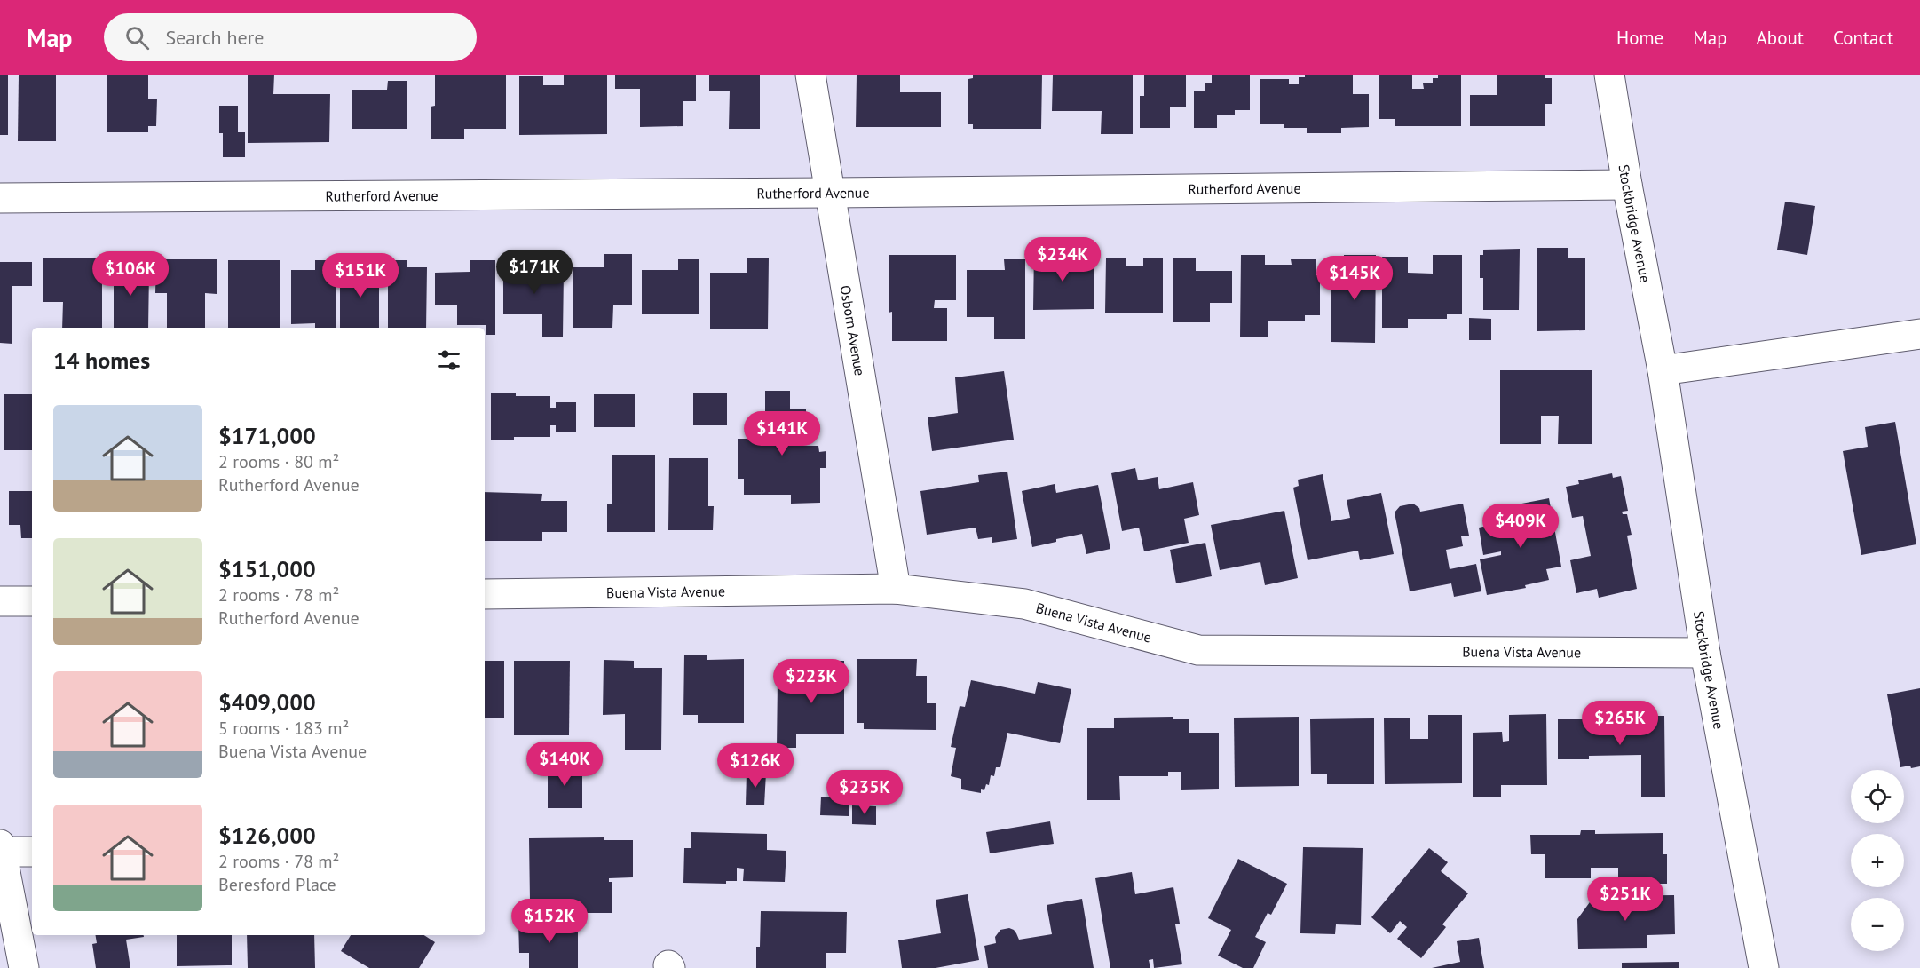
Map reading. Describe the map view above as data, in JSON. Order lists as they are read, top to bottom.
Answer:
{
  "streets": {
    "street": [
      "Rutherford Avenue",
      "Stockbridge Avenue",
      "Osborn Avenue",
      "Buena Vista Avenue"
    ]
  },
  "crossings": [
    ["Rutherford Avenue", "Stockbridge Avenue"],
    ["Rutherford Avenue", "Osborn Avenue"],
    ["Stockbridge Avenue", "Buena Vista Avenue"],
    ["Osborn Avenue", "Buena Vista Avenue"]
  ],
  "page": {
    "header": "Map",
    "search": "Search here",
    "nav": [
      "Home",
      "Map",
      "About",
      "Contact"
    ],
    "price": [
      "$234K",
      "$171K",
      "$106K",
      "$151K",
      "$145K",
      "$141K",
      "$409K",
      "$223K",
      "$265K",
      "$140K",
      "$126K",
      "$235K",
      "$251K",
      "$152K"
    ],
    "heading": "14 homes",
    "list": [
      {
        "name": "$171,000",
        "note": "2 rooms · 80 m² · Rutherford Avenue"
      },
      {
        "name": "$151,000",
        "note": "2 rooms · 78 m² · Rutherford Avenue"
      },
      {
        "name": "$409,000",
        "note": "5 rooms · 183 m² · Buena Vista Avenue"
      },
      {
        "name": "$126,000",
        "note": "2 rooms · 78 m² · Beresford Place"
      }
    ],
    "map_buttons": ["+", "−"]
  }
}
